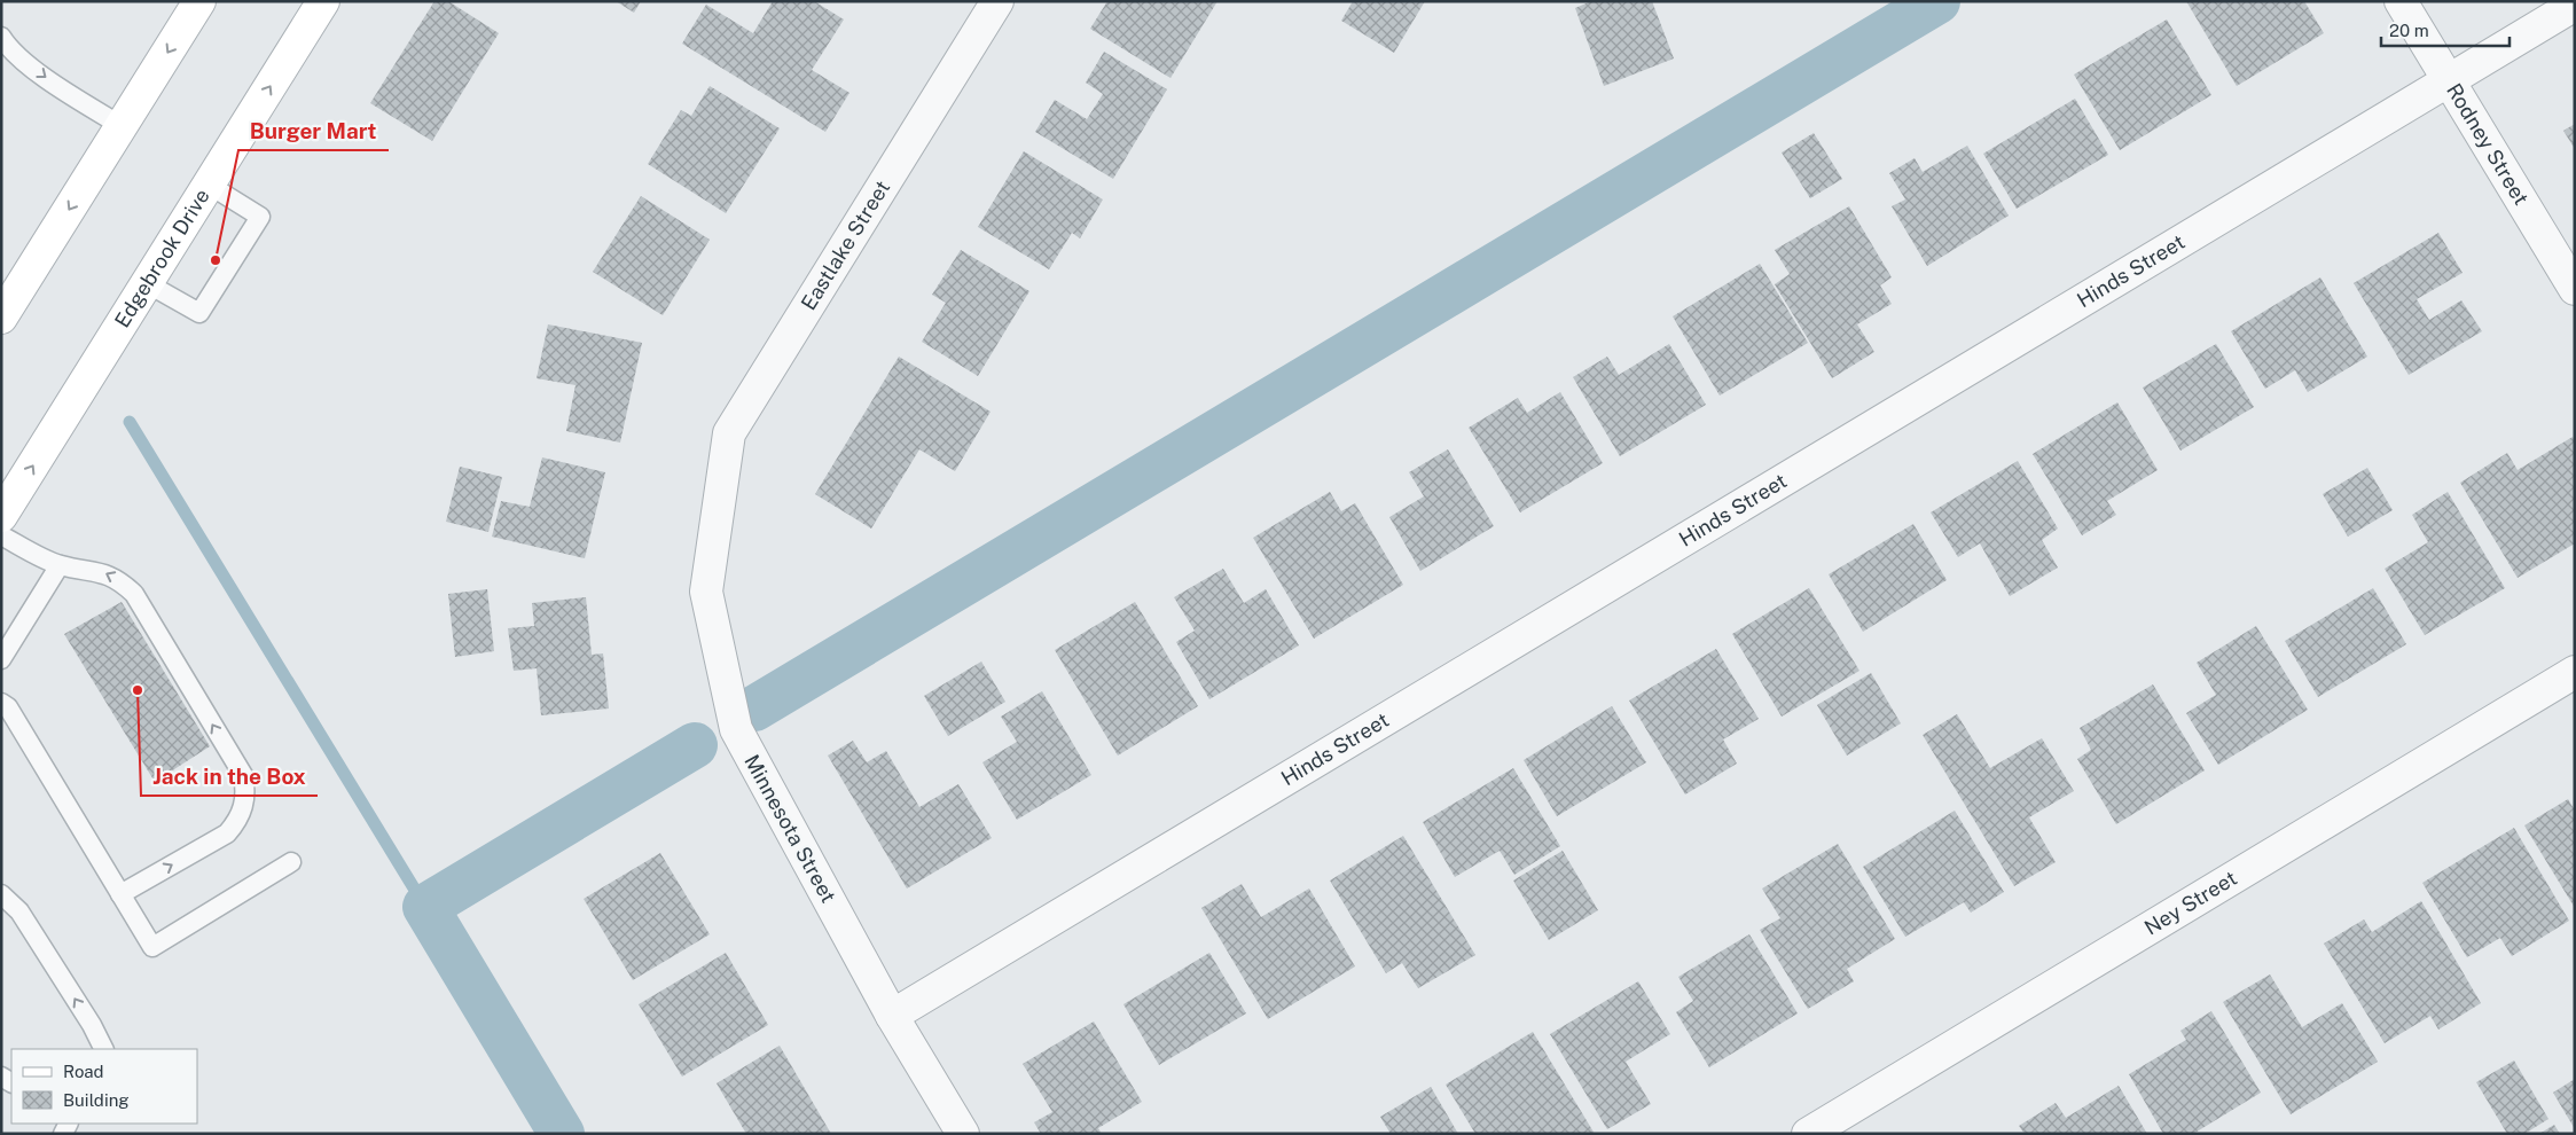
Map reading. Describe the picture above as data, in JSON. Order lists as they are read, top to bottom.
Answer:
{
  "streets": {
    "main road": ["Edgebrook Drive"],
    "street": [
      "Rodney Street",
      "Eastlake Street",
      "Hinds Street",
      "Minnesota Street",
      "Ney Street"
    ]
  },
  "crossings": [
    ["Rodney Street", "Hinds Street"],
    ["Eastlake Street", "Minnesota Street"],
    ["Hinds Street", "Minnesota Street"]
  ],
  "places": ["Burger Mart", "Jack in the Box"],
  "legend": ["Road", "Building"],
  "scale_bar": "20 m"
}
